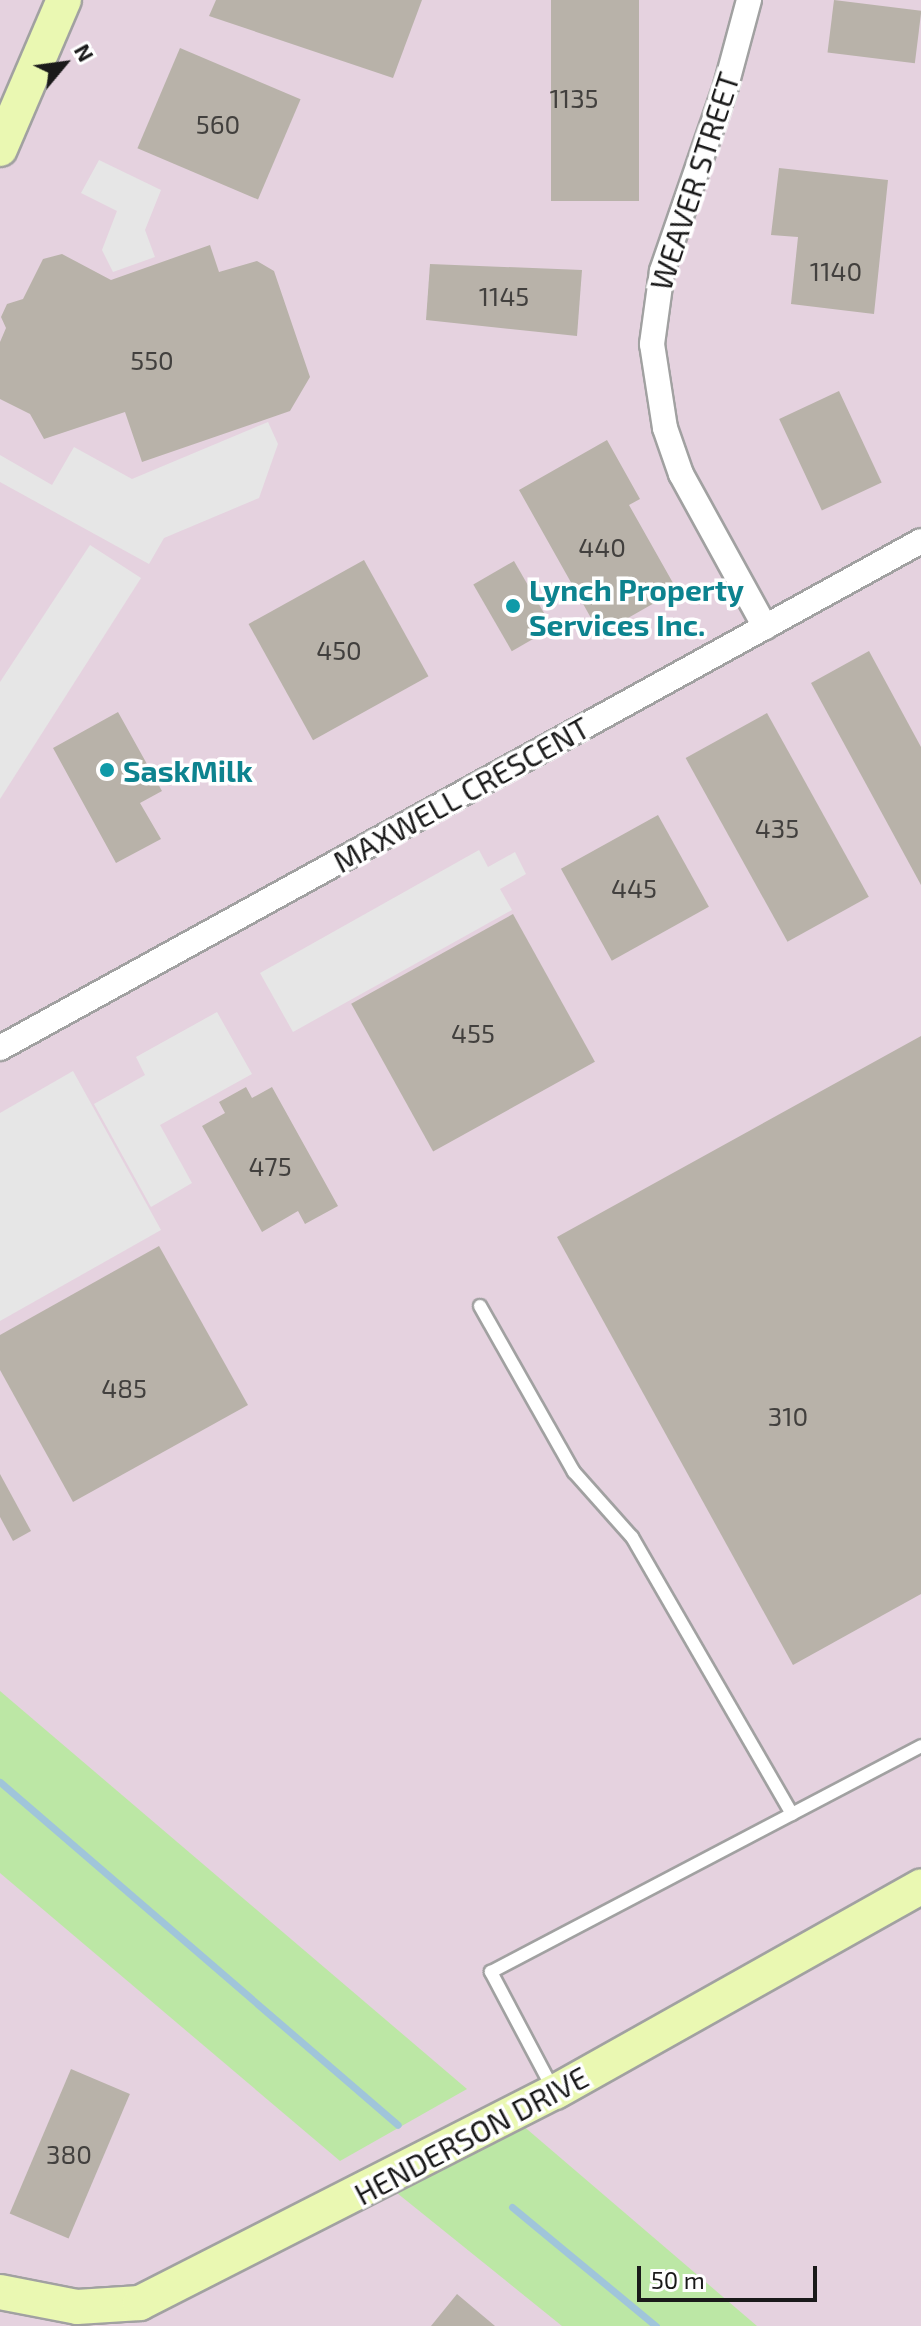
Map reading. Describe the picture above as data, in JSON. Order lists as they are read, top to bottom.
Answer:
{
  "streets": {
    "street": ["WEAVER STREET", "MAXWELL CRESCENT", "HENDERSON DRIVE"]
  },
  "crossings": [
    ["WEAVER STREET", "MAXWELL CRESCENT"]
  ],
  "places": ["Lynch Property Services Inc.", "SaskMilk"],
  "house_numbers": [
    "1135",
    "560",
    "1140",
    "1145",
    "550",
    "440",
    "450",
    "435",
    "445",
    "455",
    "475",
    "485",
    "310",
    "380"
  ],
  "scale_bar": "50 m",
  "north": "top right"
}
